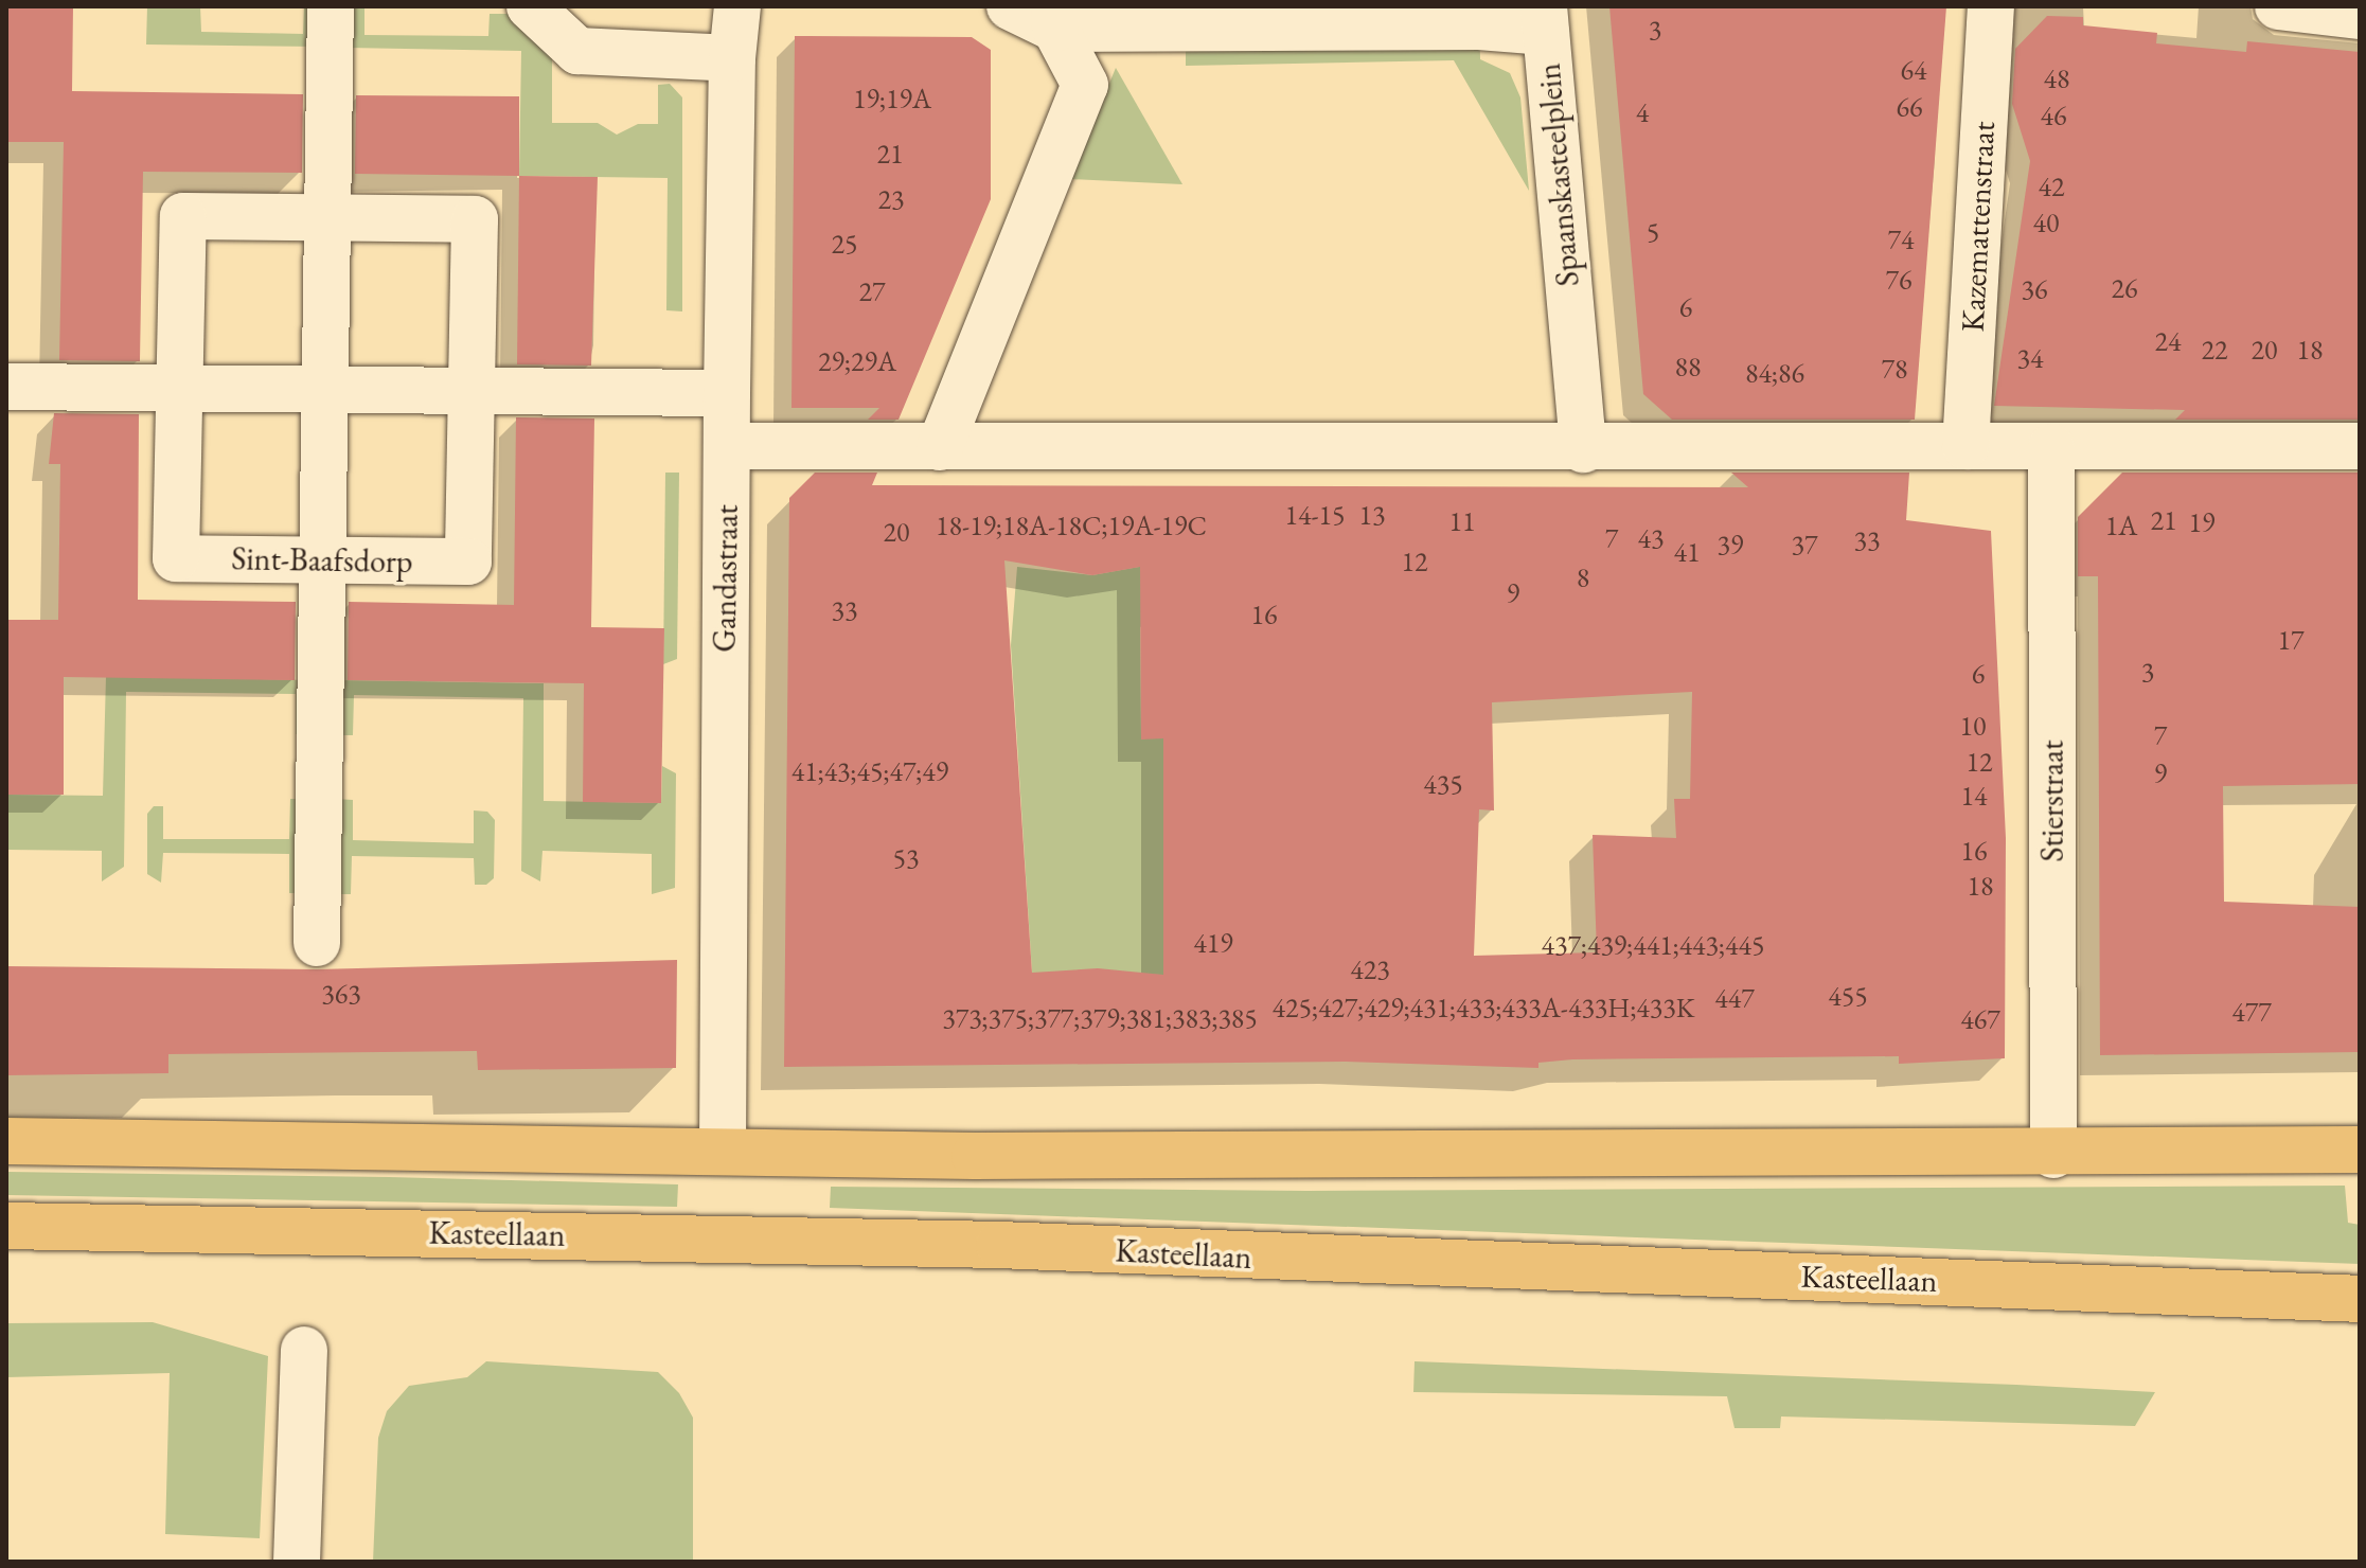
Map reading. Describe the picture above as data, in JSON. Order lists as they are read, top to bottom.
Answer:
{
  "streets": {
    "main road": ["Kasteellaan"],
    "street": [
      "Spaanskasteelplein",
      "Kazemattenstraat",
      "Sint-Baafsdorp",
      "Gandastraat",
      "Stierstraat"
    ]
  },
  "house_numbers": [
    "3",
    "64",
    "48",
    "19;19A",
    "66",
    "4",
    "46",
    "21",
    "42",
    "23",
    "40",
    "5",
    "74",
    "25",
    "76",
    "26",
    "36",
    "27",
    "6",
    "24",
    "22",
    "20",
    "18",
    "34",
    "29;29A",
    "88",
    "78",
    "84;86",
    "14-15",
    "13",
    "21",
    "11",
    "19",
    "18-19;18A-18C;19A-19C",
    "1A",
    "20",
    "7",
    "43",
    "33",
    "39",
    "37",
    "41",
    "12",
    "8",
    "9",
    "33",
    "16",
    "17",
    "3",
    "6",
    "10",
    "7",
    "12",
    "41;43;45;47;49",
    "9",
    "435",
    "14",
    "16",
    "53",
    "18",
    "419",
    "437;439;441;443;445",
    "423",
    "363",
    "455",
    "447",
    "425;427;429;431;433;433A-433H;433K",
    "477",
    "373;375;377;379;381;383;385",
    "467"
  ]
}
